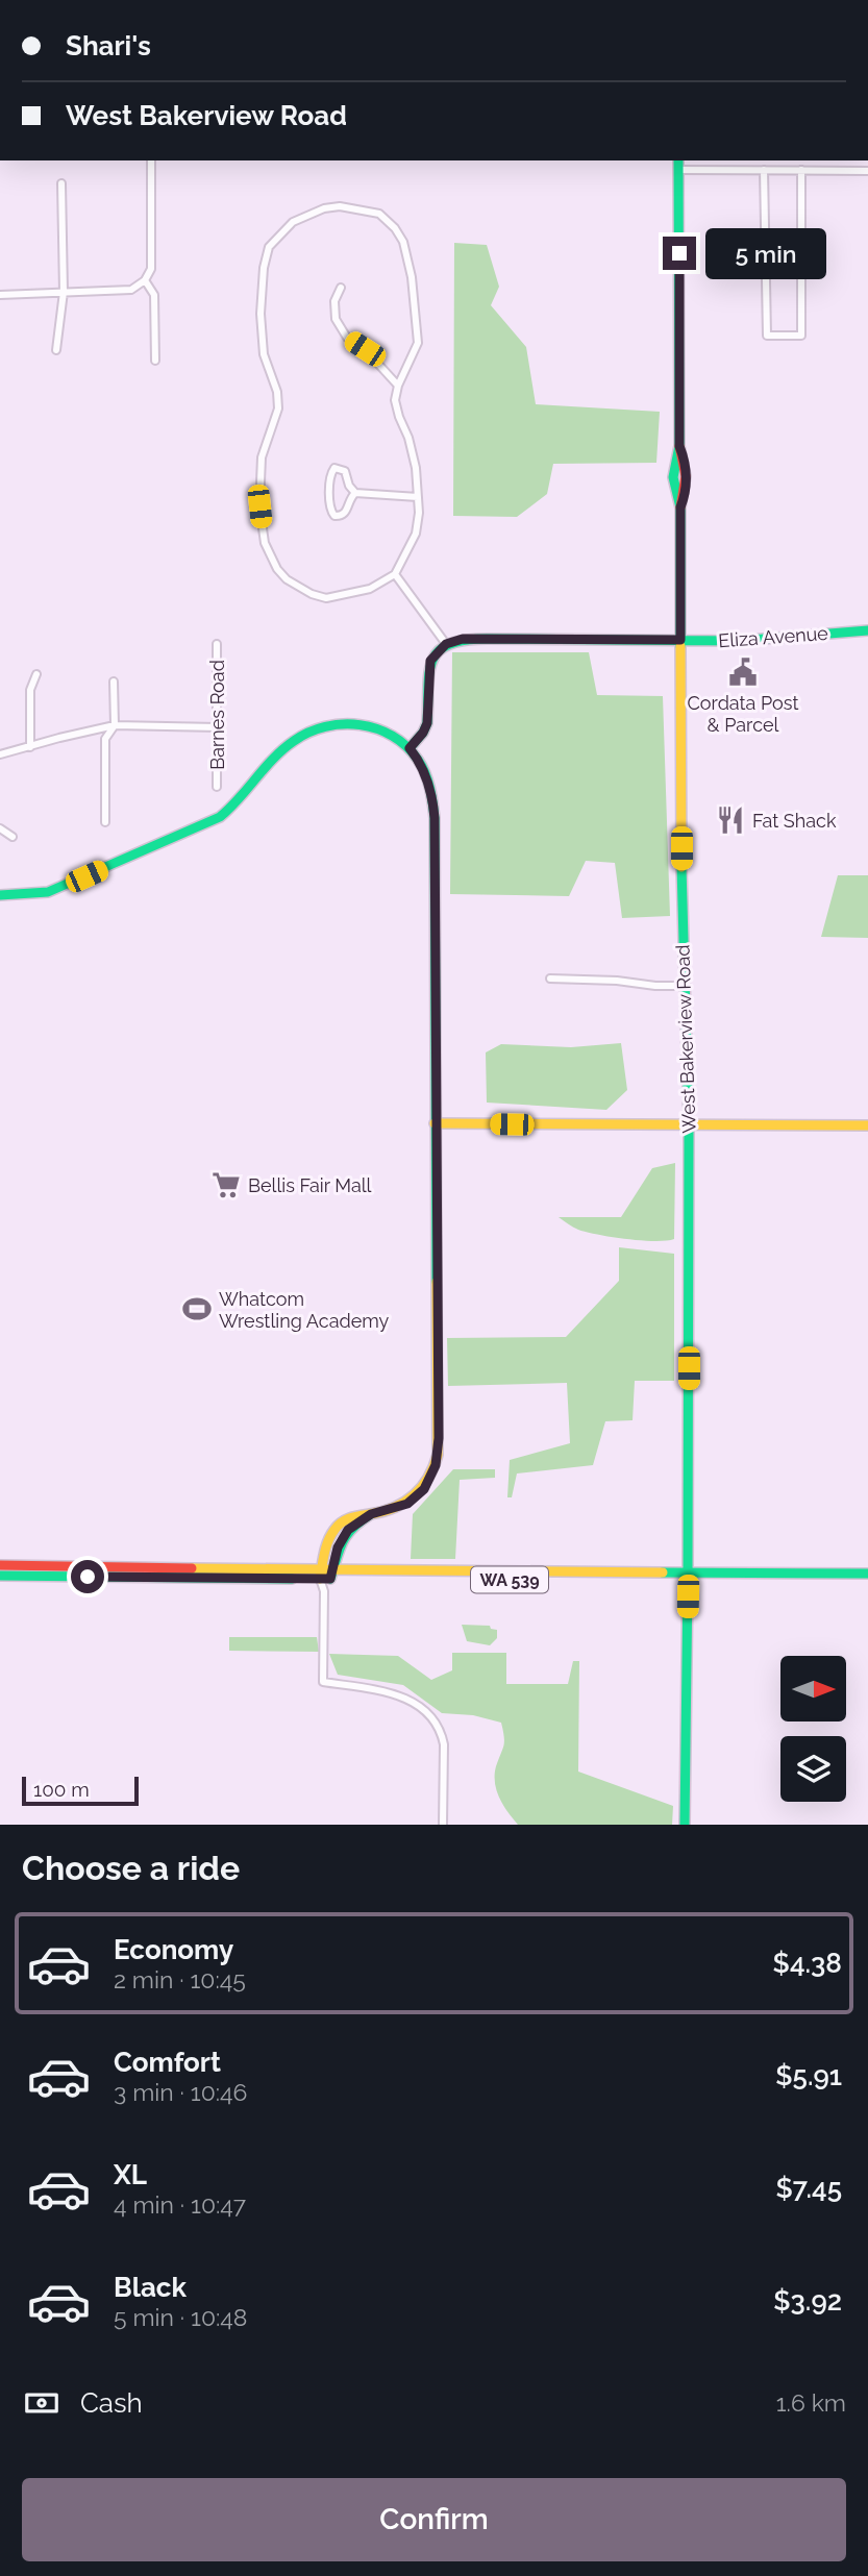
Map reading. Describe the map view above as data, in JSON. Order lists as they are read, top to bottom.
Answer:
{
  "streets": {
    "main road": ["Eliza Avenue", "West Bakerview Road", "WA 539"],
    "street": ["Barnes Road"]
  },
  "crossings": [
    ["Eliza Avenue", "West Bakerview Road"],
    ["West Bakerview Road", "WA 539"]
  ],
  "places": {
    "public building": ["Cordata Post & Parcel"],
    "restaurant": ["Fat Shack"],
    "supermarket": ["Bellis Fair Mall"],
    "sports": ["Whatcom Wrestling Academy"]
  },
  "scale_bar": "100 m",
  "north": "right",
  "page": {
    "banner": ["Shari's", "West Bakerview Road"],
    "bubble": "5 min",
    "scale": "100 m",
    "heading": "Choose a ride",
    "list": [
      {
        "name": "Economy",
        "note": "2 min · 10:45",
        "value": "$4.38"
      },
      {
        "name": "Comfort",
        "note": "3 min · 10:46",
        "value": "$5.91"
      },
      {
        "name": "XL",
        "note": "4 min · 10:47",
        "value": "$7.45"
      },
      {
        "name": "Black",
        "note": "5 min · 10:48",
        "value": "$3.92"
      }
    ],
    "pay": ["Cash", "1.6 km"],
    "buttons": "Confirm"
  }
}
